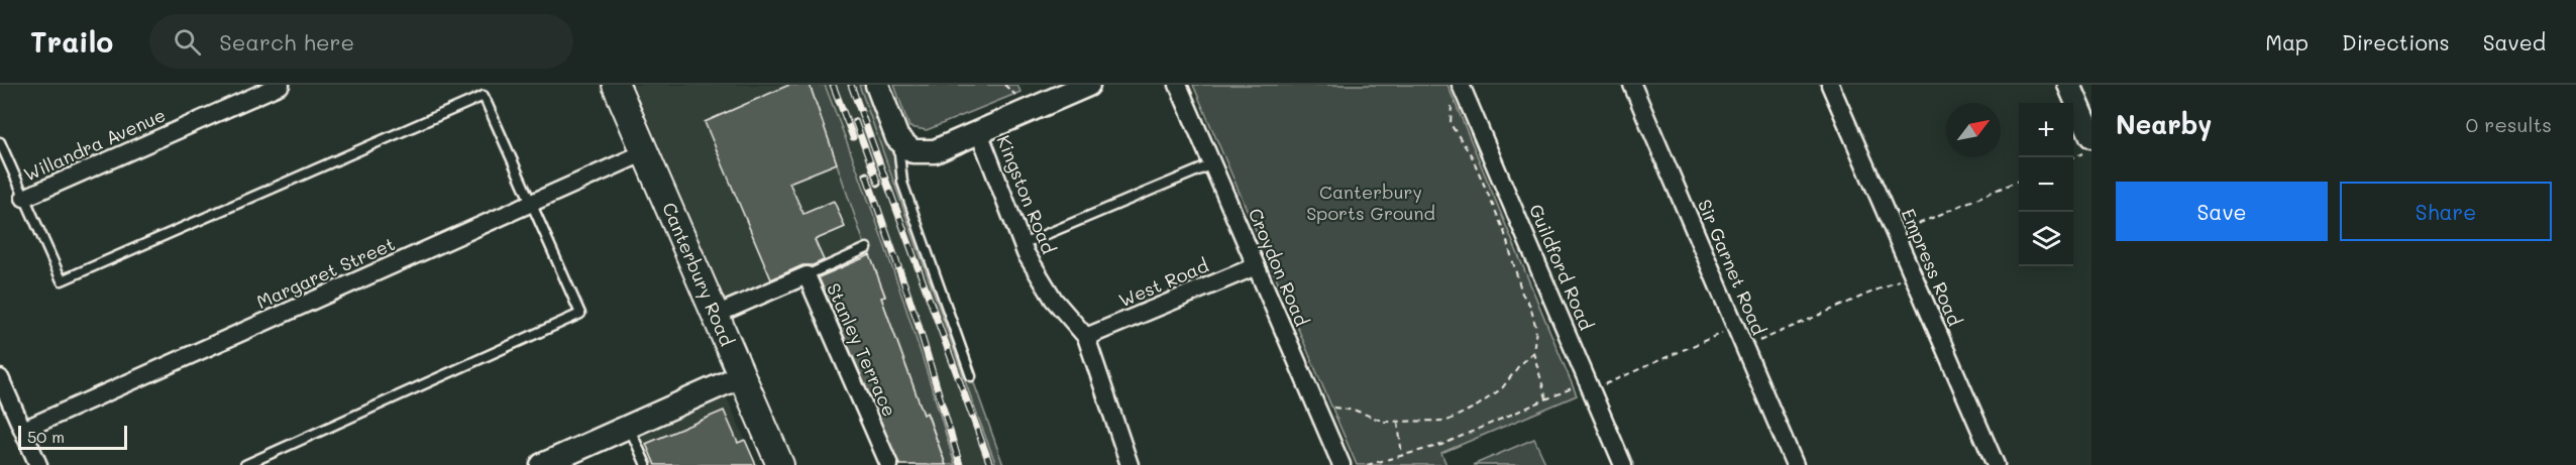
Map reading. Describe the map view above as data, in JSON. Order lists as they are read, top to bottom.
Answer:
{
  "streets": {
    "main road": ["Canterbury Road"],
    "street": [
      "Willandra Avenue",
      "Kingston Road",
      "Croydon Road",
      "Guildford Road",
      "Sir Garnet Road",
      "Empress Road",
      "Margaret Street",
      "West Road",
      "Stanley Terrace"
    ]
  },
  "crossings": [
    ["Kingston Road", "West Road"],
    ["Croydon Road", "West Road"],
    ["Margaret Street", "Canterbury Road"],
    ["Canterbury Road", "Stanley Terrace"]
  ],
  "parks": ["Canterbury Sports Ground"],
  "scale_bar": "50 m",
  "north": "top right",
  "page": {
    "header": "Trailo",
    "search": "Search here",
    "nav": ["Map", "Directions", "Saved"],
    "heading": ["Nearby", "0 results"],
    "map_buttons": ["+", "−"],
    "buttons": ["Save", "Share"],
    "scale": "50 m"
  }
}
